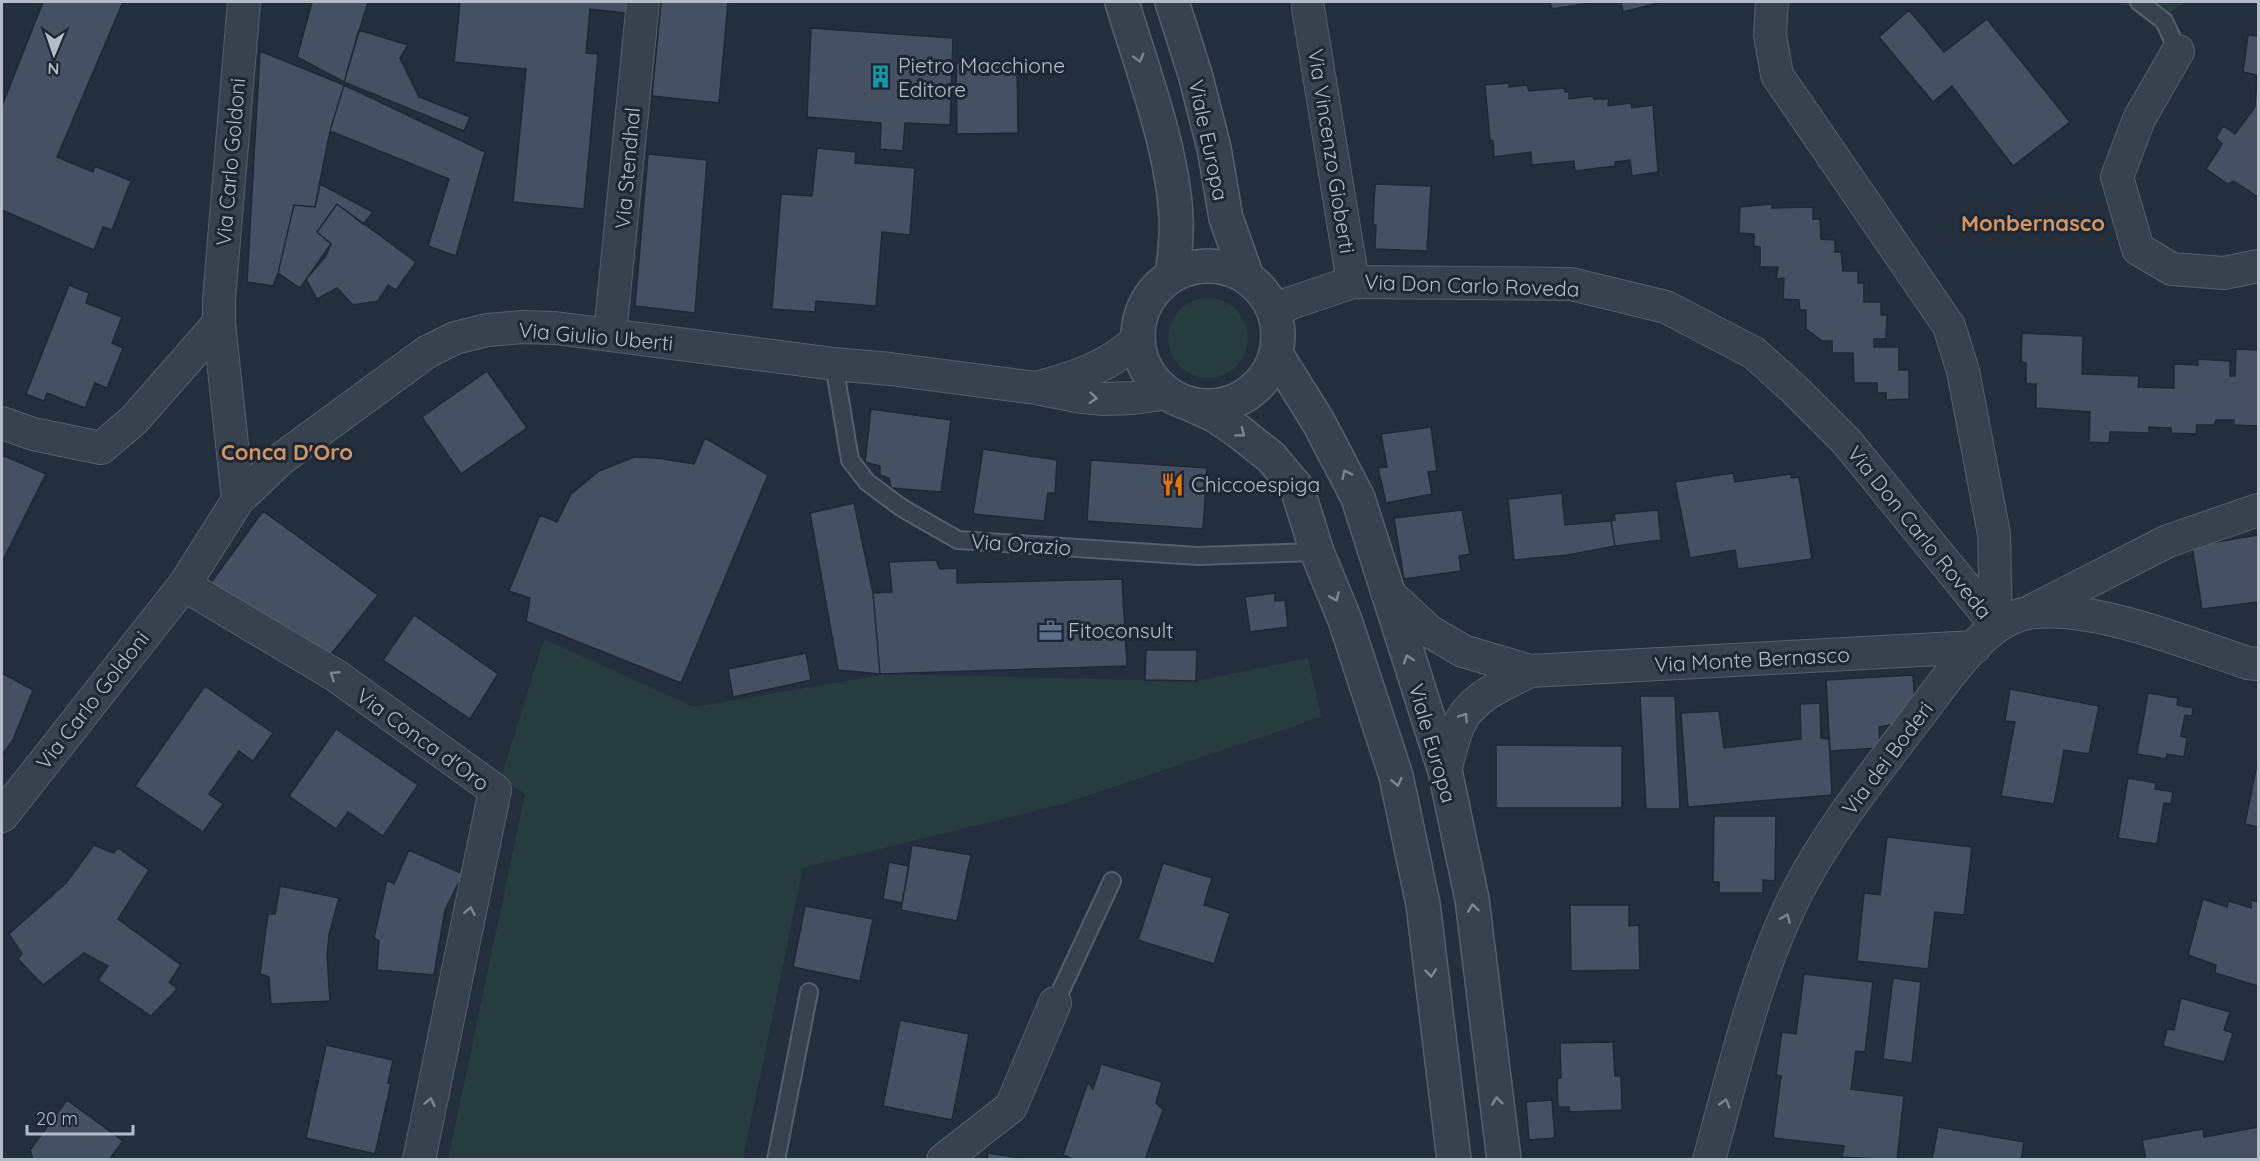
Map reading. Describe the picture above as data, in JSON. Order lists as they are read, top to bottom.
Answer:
{
  "streets": {
    "street": [
      "Viale Europa",
      "Via Vincenzo Gioberti",
      "Via Carlo Goldoni",
      "Via Stendhal",
      "Via Don Carlo Roveda",
      "Via Giulio Uberti",
      "Via Monte Bernasco",
      "Via Conca d'Oro",
      "Via dei Boderi"
    ],
    "lane": ["Via Orazio"]
  },
  "crossings": [
    ["Viale Europa", "Via Vincenzo Gioberti"],
    ["Viale Europa", "Via Giulio Uberti"],
    ["Viale Europa", "Via Orazio"],
    ["Viale Europa", "Via Monte Bernasco"],
    ["Via Vincenzo Gioberti", "Via Don Carlo Roveda"],
    ["Via Vincenzo Gioberti", "Via Giulio Uberti"],
    ["Via Carlo Goldoni", "Via Giulio Uberti"],
    ["Via Carlo Goldoni", "Via Conca d'Oro"],
    ["Via Stendhal", "Via Giulio Uberti"],
    ["Via Don Carlo Roveda", "Via Monte Bernasco"],
    ["Via Don Carlo Roveda", "Via dei Boderi"],
    ["Via Giulio Uberti", "Via Orazio"],
    ["Via Giulio Uberti", "Via Conca d'Oro"],
    ["Via Monte Bernasco", "Via dei Boderi"]
  ],
  "one_way": ["Via Conca d'Oro", "Via dei Boderi"],
  "districts": ["Monbernasco", "Conca D'Oro"],
  "places": {
    "building": ["Pietro Macchione Editore"],
    "restaurant": ["Chiccoespiga"],
    "office": ["Fitoconsult"]
  },
  "scale_bar": "20 m",
  "north": "bottom"
}
